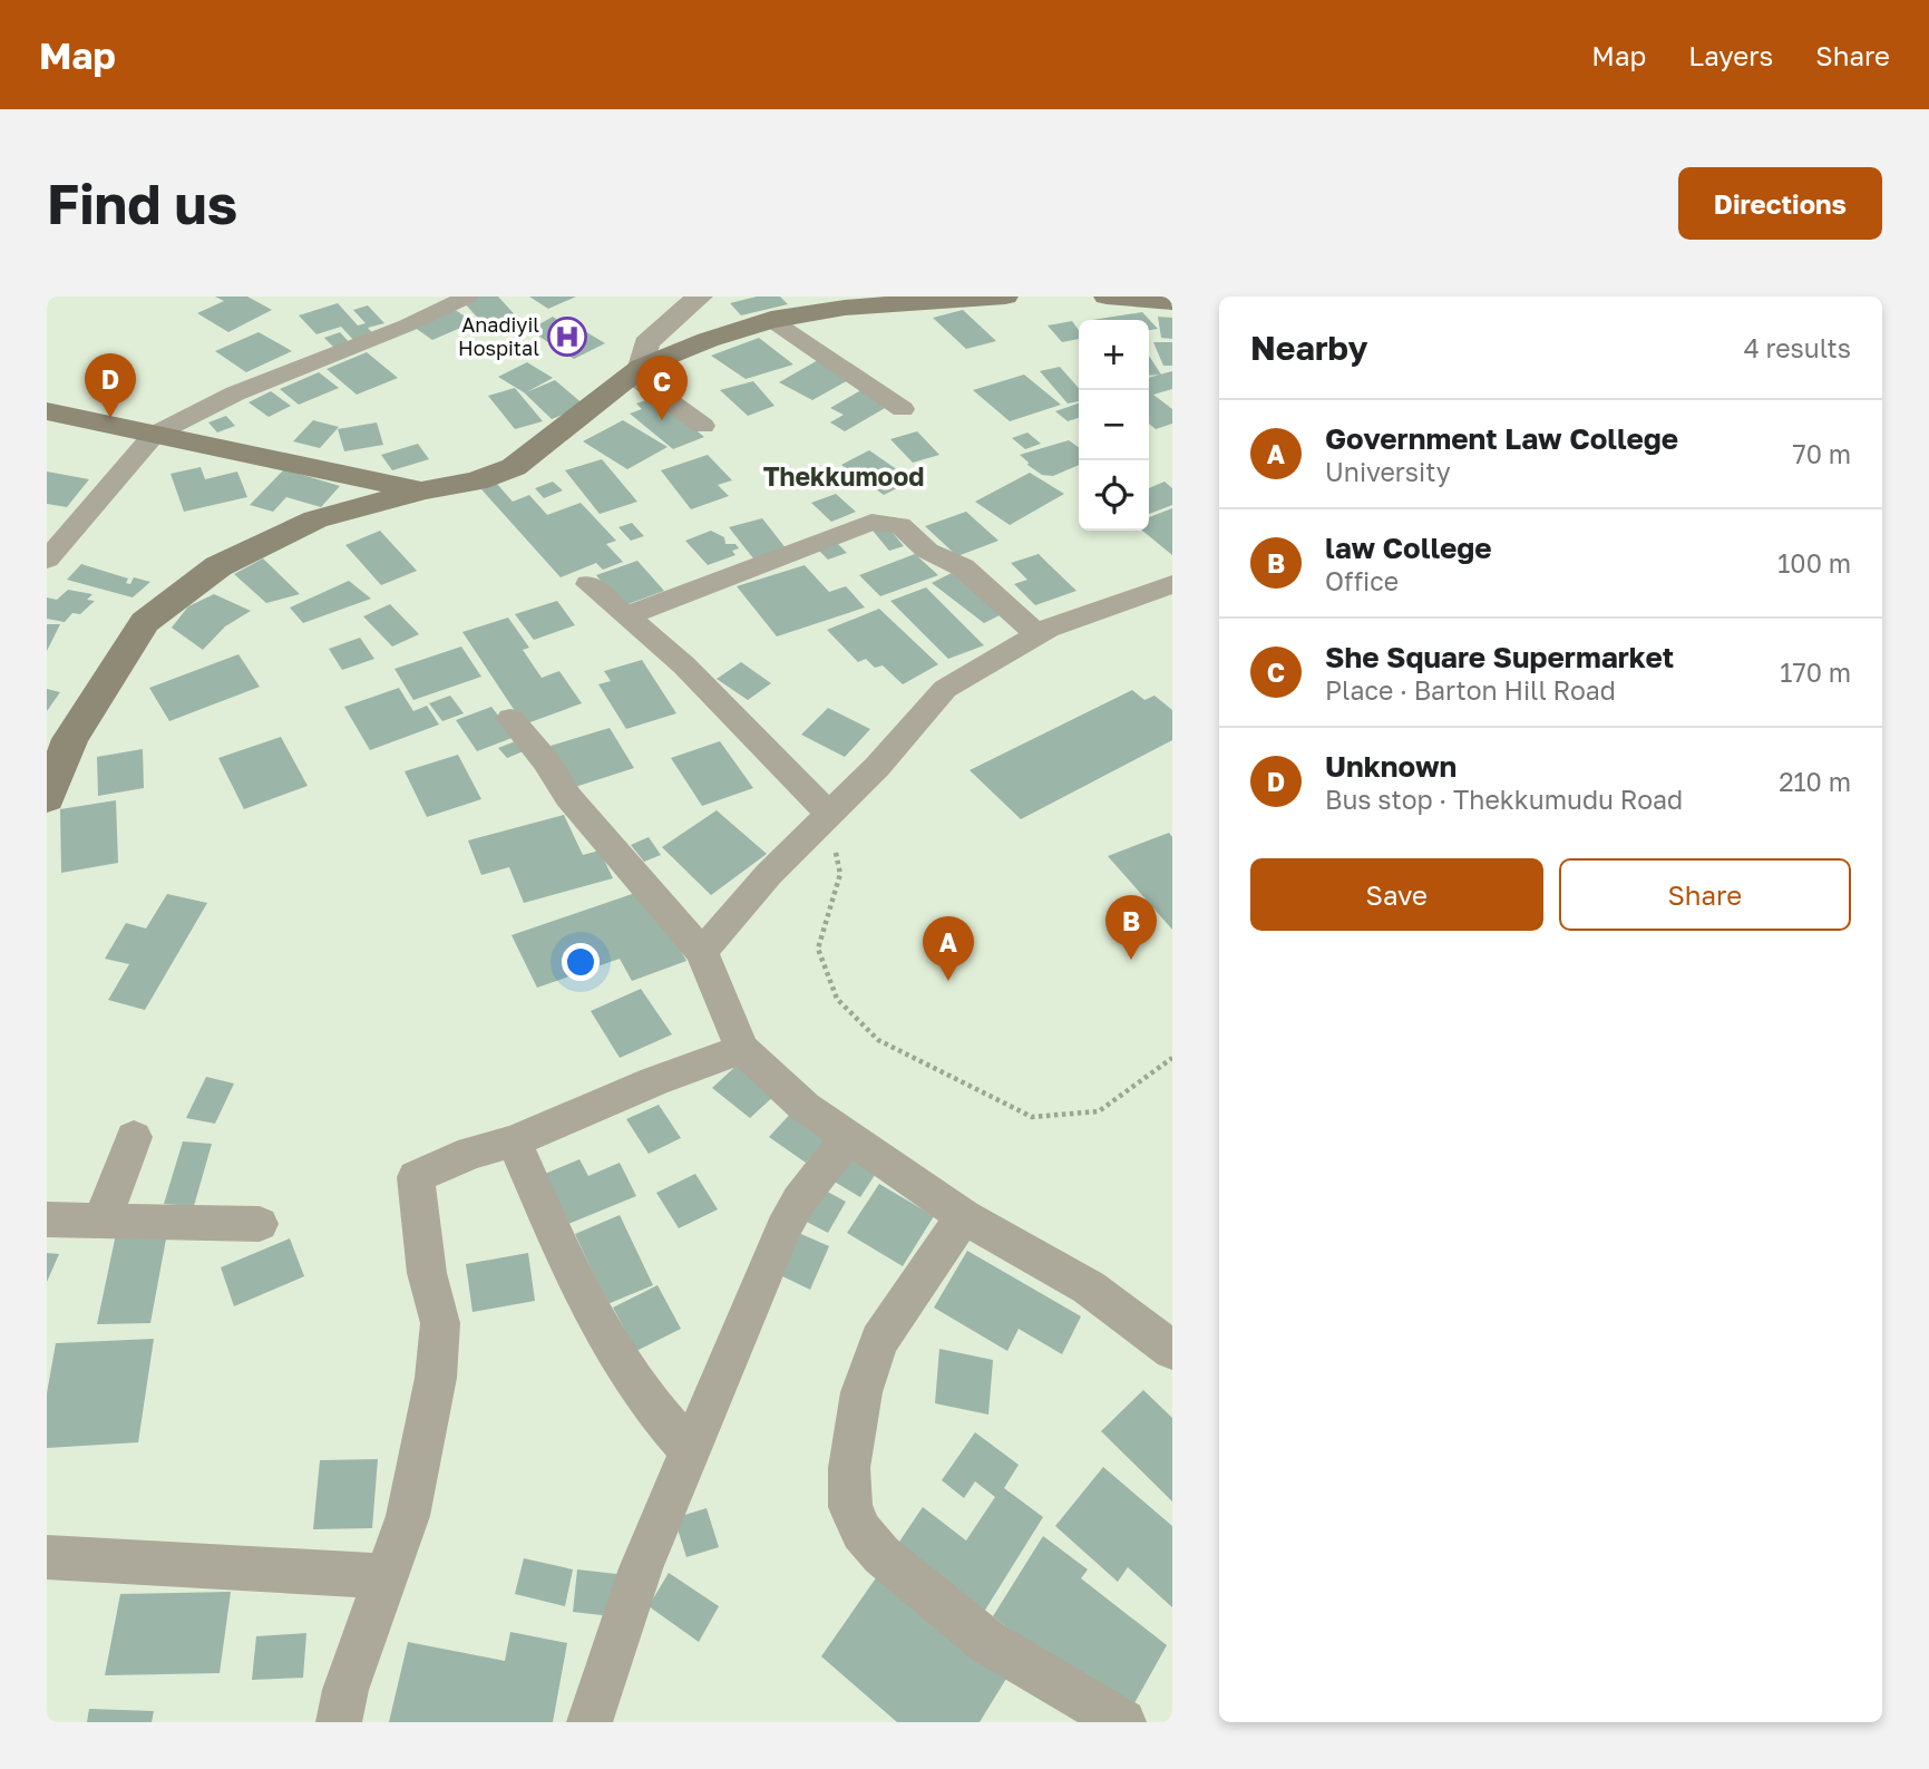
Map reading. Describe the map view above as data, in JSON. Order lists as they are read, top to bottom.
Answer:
{
  "districts": ["Thekkumood"],
  "places": {
    "hospital": ["Anadiyil Hospital"]
  },
  "page": {
    "header": "Map",
    "nav": ["Map", "Layers", "Share"],
    "buttons": [
      "Directions",
      ["Save", "Share"]
    ],
    "title": "Find us",
    "heading": ["Nearby", "4 results"],
    "map_buttons": ["+", "−"],
    "pins": [
      "D",
      "C",
      "B",
      "A"
    ],
    "list": [
      {
        "mark": "A",
        "name": "Government Law College",
        "note": "University",
        "value": "70 m"
      },
      {
        "mark": "B",
        "name": "law College",
        "note": "Office",
        "value": "100 m"
      },
      {
        "mark": "C",
        "name": "She Square Supermarket",
        "note": "Place · Barton Hill Road",
        "value": "170 m"
      },
      {
        "mark": "D",
        "name": "Unknown",
        "note": "Bus stop · Thekkumudu Road",
        "value": "210 m"
      }
    ]
  }
}
